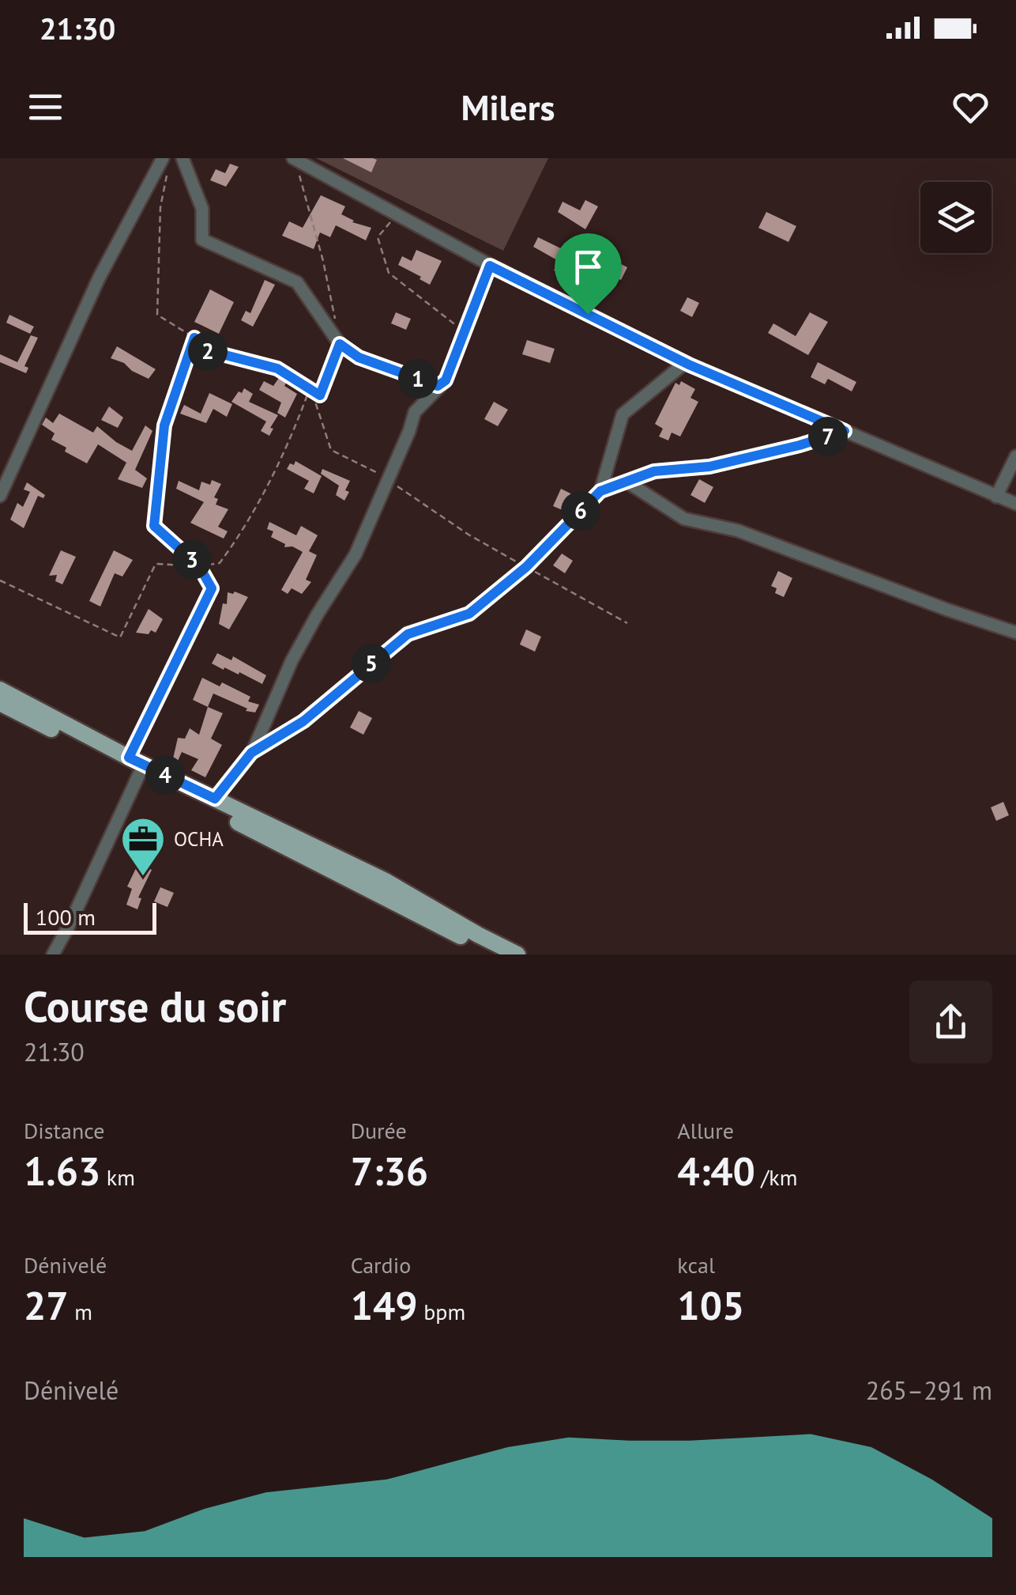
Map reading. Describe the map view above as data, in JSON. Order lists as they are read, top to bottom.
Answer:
{
  "places": {
    "office": ["OCHA"]
  },
  "scale_bar": "100 m",
  "page": {
    "status": "21:30",
    "header": "Milers",
    "pins": [
      "2",
      "1",
      "7",
      "6",
      "3",
      "5",
      "4"
    ],
    "scale": "100 m",
    "heading": ["Course du soir", "21:30"],
    "stats": [
      ["Distance", "1.63 km"],
      ["Durée", "7:36"],
      ["Allure", "4:40 /km"],
      ["Dénivelé", "27 m"],
      ["Cardio", "149 bpm"],
      ["kcal", "105"]
    ],
    "chart": ["Dénivelé", "265–291 m"]
  }
}
